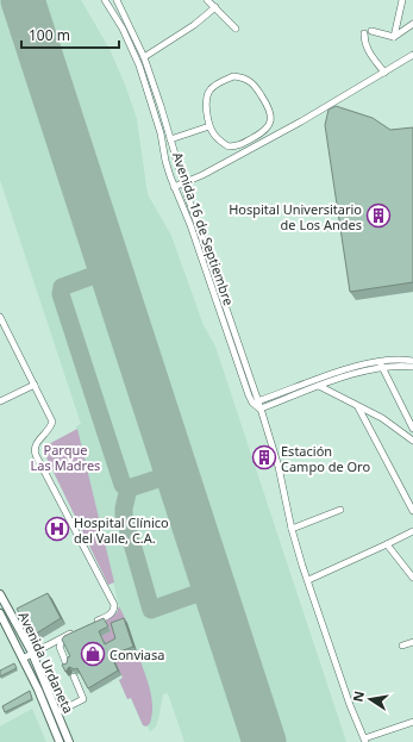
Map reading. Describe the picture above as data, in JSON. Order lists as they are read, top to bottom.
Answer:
{
  "streets": {
    "street": ["Avenida 16 de Septiembre", "Avenida Urdaneta"]
  },
  "parks": ["Parque Las Madres"],
  "places": {
    "building": ["Hospital Universitario de Los Andes", "Estación Campo de Oro"],
    "hospital": ["Hospital Clínico del Valle, C.A."],
    "shop": ["Conviasa"]
  },
  "scale_bar": "100 m",
  "north": "left"
}
